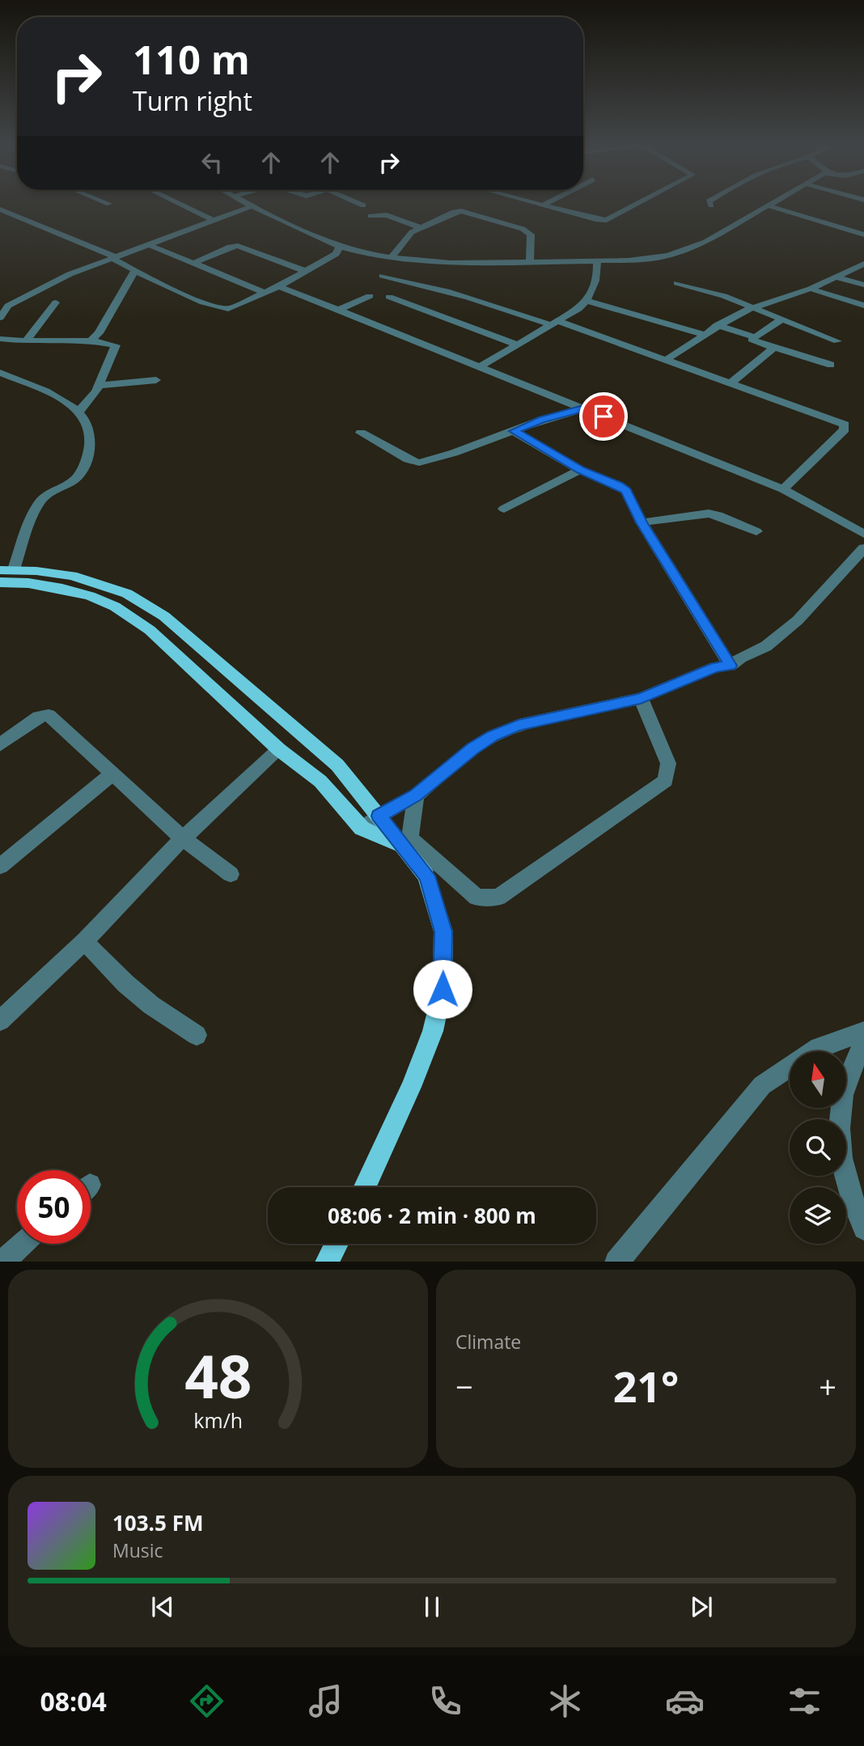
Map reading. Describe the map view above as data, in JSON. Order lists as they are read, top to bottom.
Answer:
{
  "north": "top",
  "page": {
    "turn": ["110 m", "Turn right"],
    "limit": "50",
    "trip": "08:06 · 2 min · 800 m",
    "tile": "Climate",
    "heat": ["−", "21°", "+"],
    "song": ["103.5 FM", "Music"],
    "tabs": "08:04",
    "gauge": ["48", "km/h"]
  }
}
